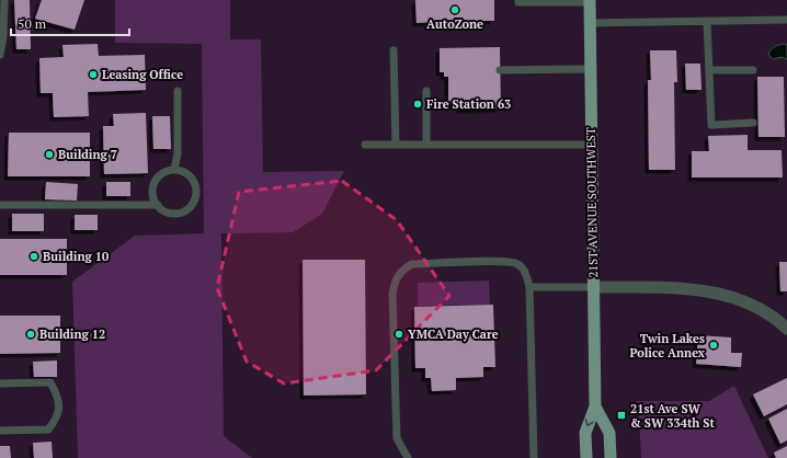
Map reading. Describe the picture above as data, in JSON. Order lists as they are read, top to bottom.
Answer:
{
  "streets": {
    "main road": ["21ST AVENUE SOUTHWEST"]
  },
  "places": {
    "other": [
      "AutoZone",
      "Leasing Office",
      "Fire Station 63",
      "Building 7",
      "Building 10",
      "Building 12",
      "YMCA Day Care",
      "Twin Lakes Police Annex"
    ],
    "transit": ["21st Ave SW & SW 334th St"]
  },
  "scale_bar": "50 m"
}
